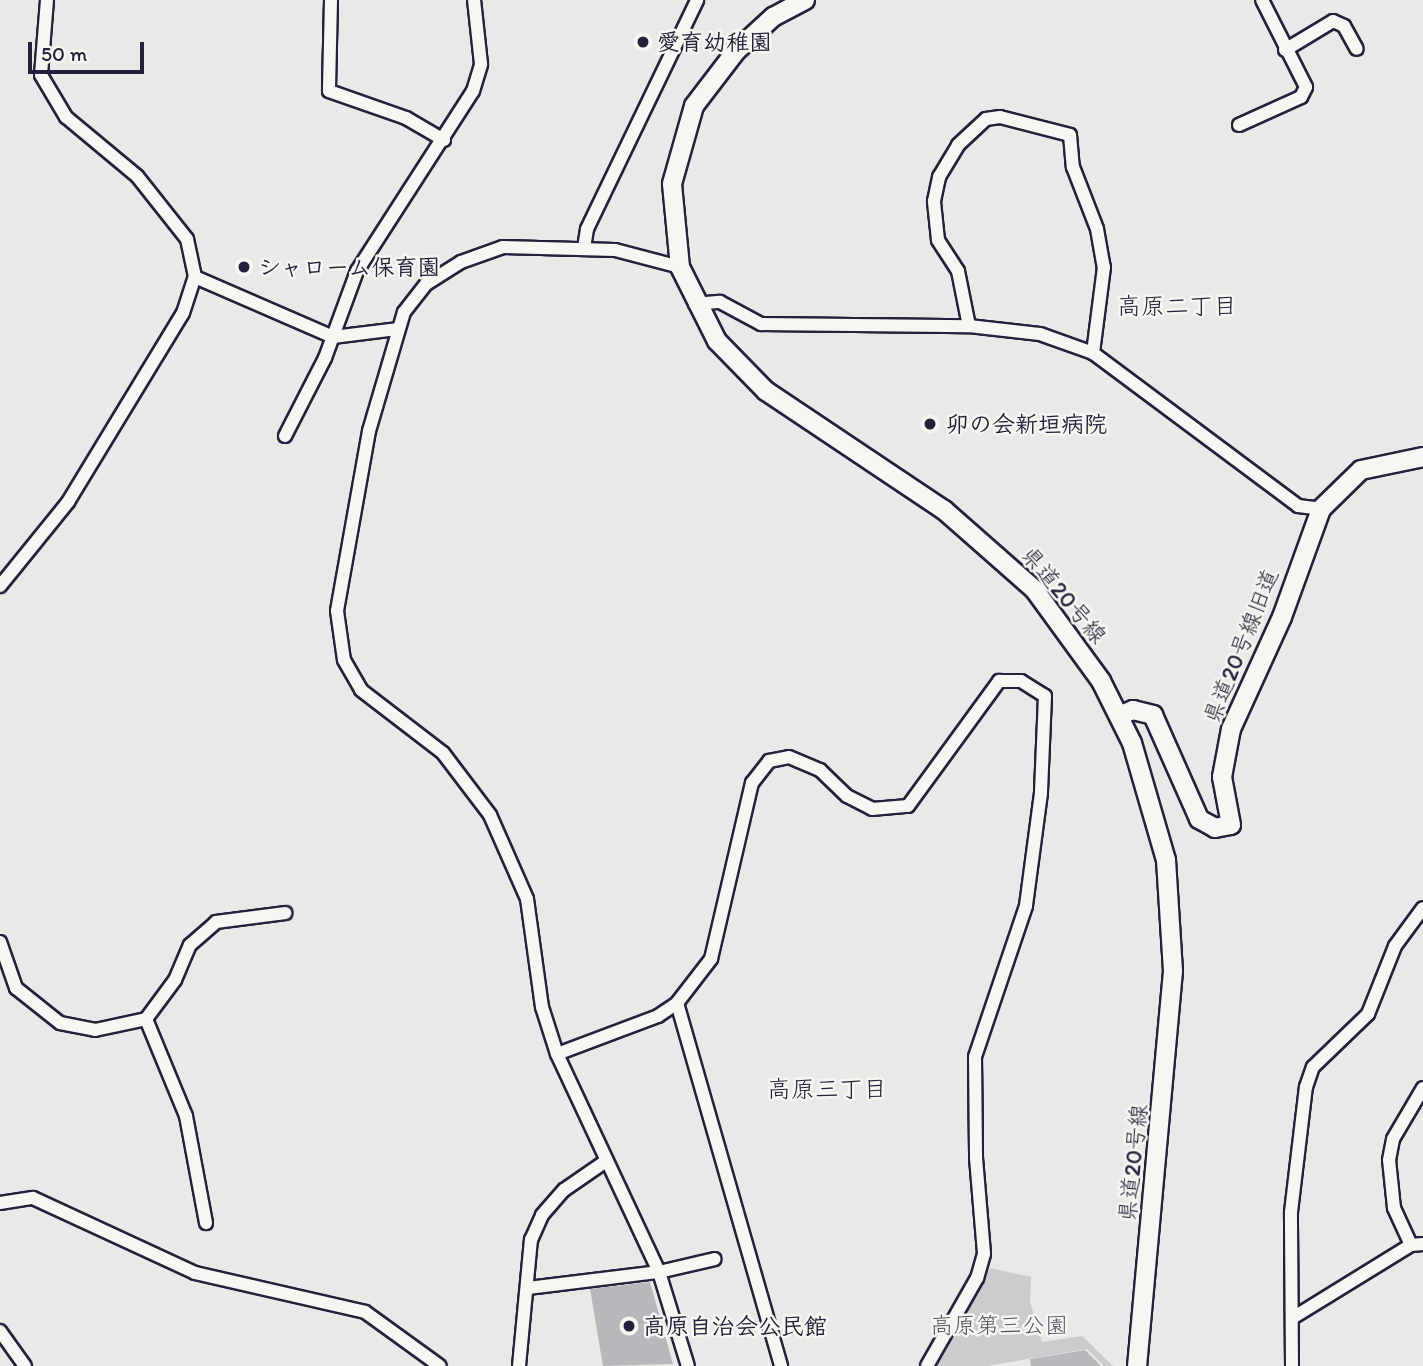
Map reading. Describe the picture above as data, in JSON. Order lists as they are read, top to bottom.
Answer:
{
  "streets": {
    "main road": ["県道20号線", "県道20号線旧道"]
  },
  "crossings": [
    ["県道20号線", "県道20号線旧道"]
  ],
  "districts": ["高原二丁目", "高原三丁目"],
  "parks": ["高原第三公園"],
  "places": [
    "愛育幼稚園",
    "シャローム保育園",
    "卯の会新垣病院",
    "高原自治会公民館"
  ],
  "scale_bar": "50 m"
}
